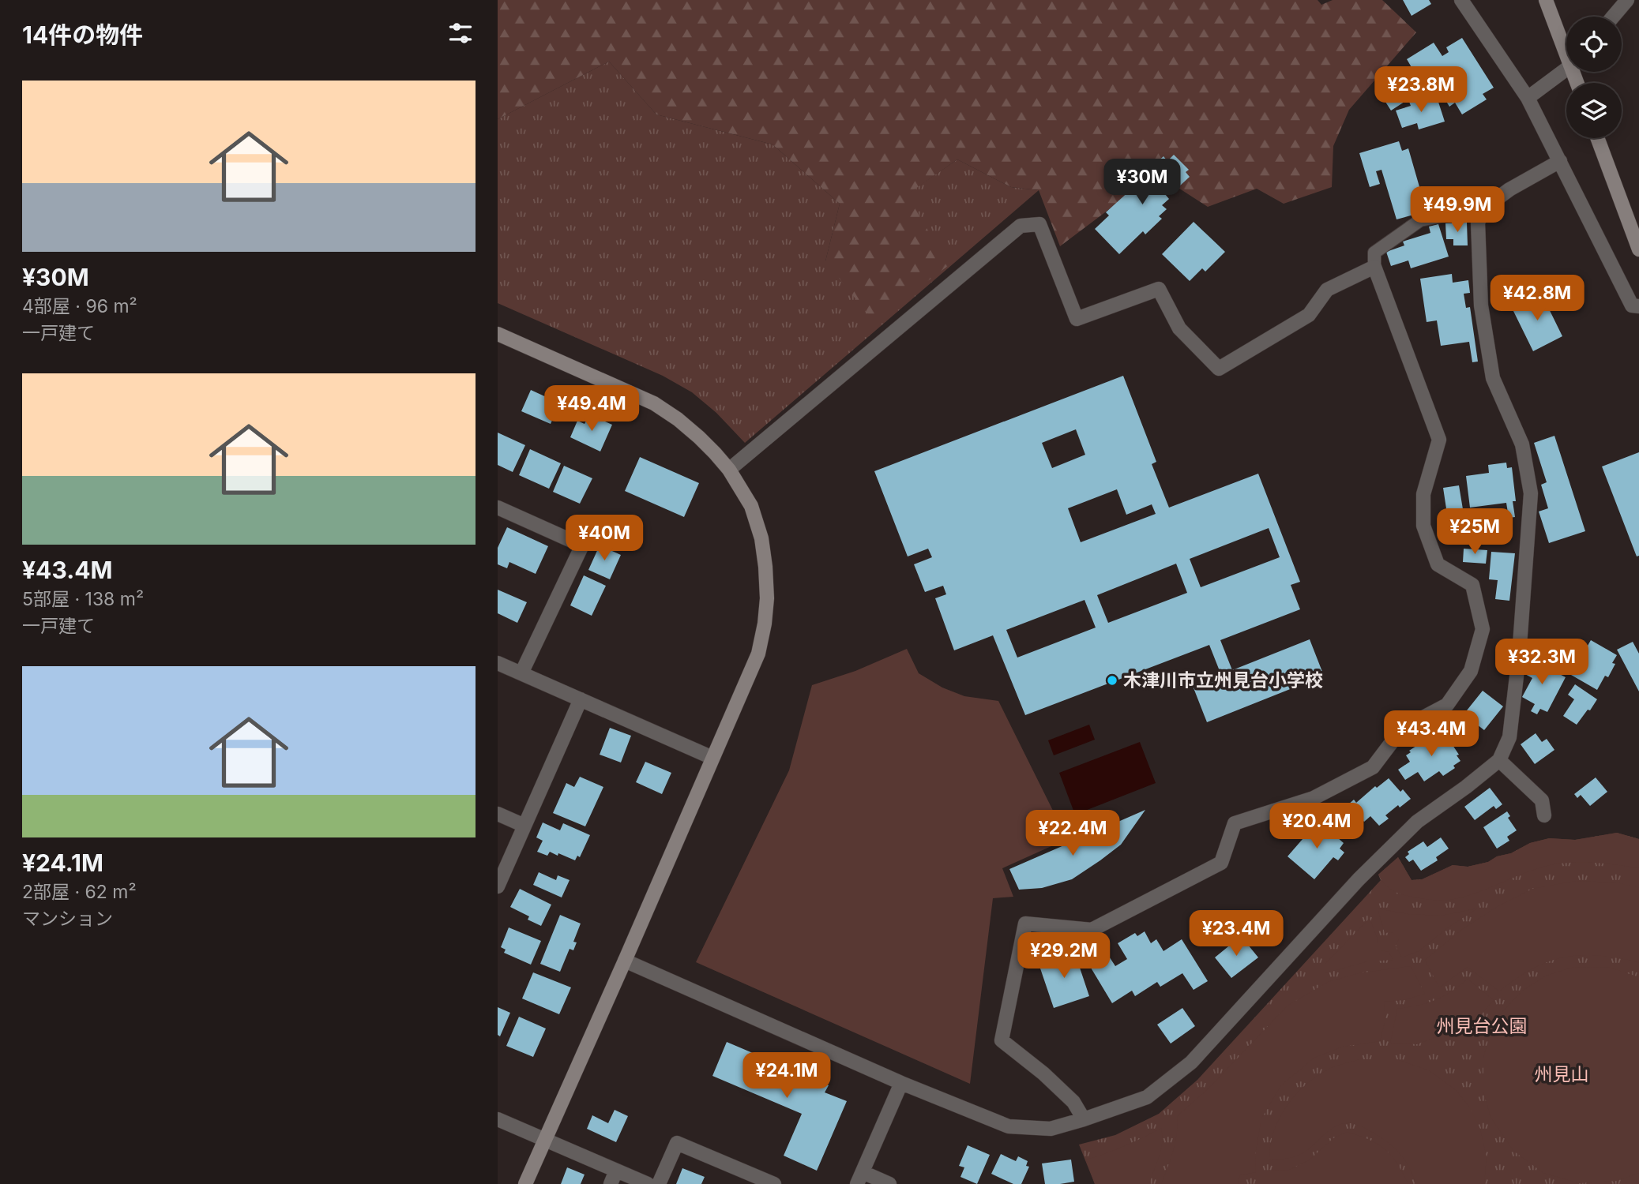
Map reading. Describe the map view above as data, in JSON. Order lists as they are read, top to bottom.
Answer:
{
  "parks": ["州見台公園", "州見山"],
  "places": ["木津川市立州見台小学校"],
  "page": {
    "heading": "14件の物件",
    "list": [
      {
        "name": "¥30M",
        "note": "4部屋 · 96 m² · 一戸建て"
      },
      {
        "name": "¥43.4M",
        "note": "5部屋 · 138 m² · 一戸建て"
      },
      {
        "name": "¥24.1M",
        "note": "2部屋 · 62 m² · マンション"
      }
    ],
    "price": [
      "¥23.8M",
      "¥30M",
      "¥49.9M",
      "¥42.8M",
      "¥49.4M",
      "¥25M",
      "¥40M",
      "¥32.3M",
      "¥43.4M",
      "¥20.4M",
      "¥22.4M",
      "¥23.4M",
      "¥29.2M",
      "¥24.1M"
    ]
  }
}
